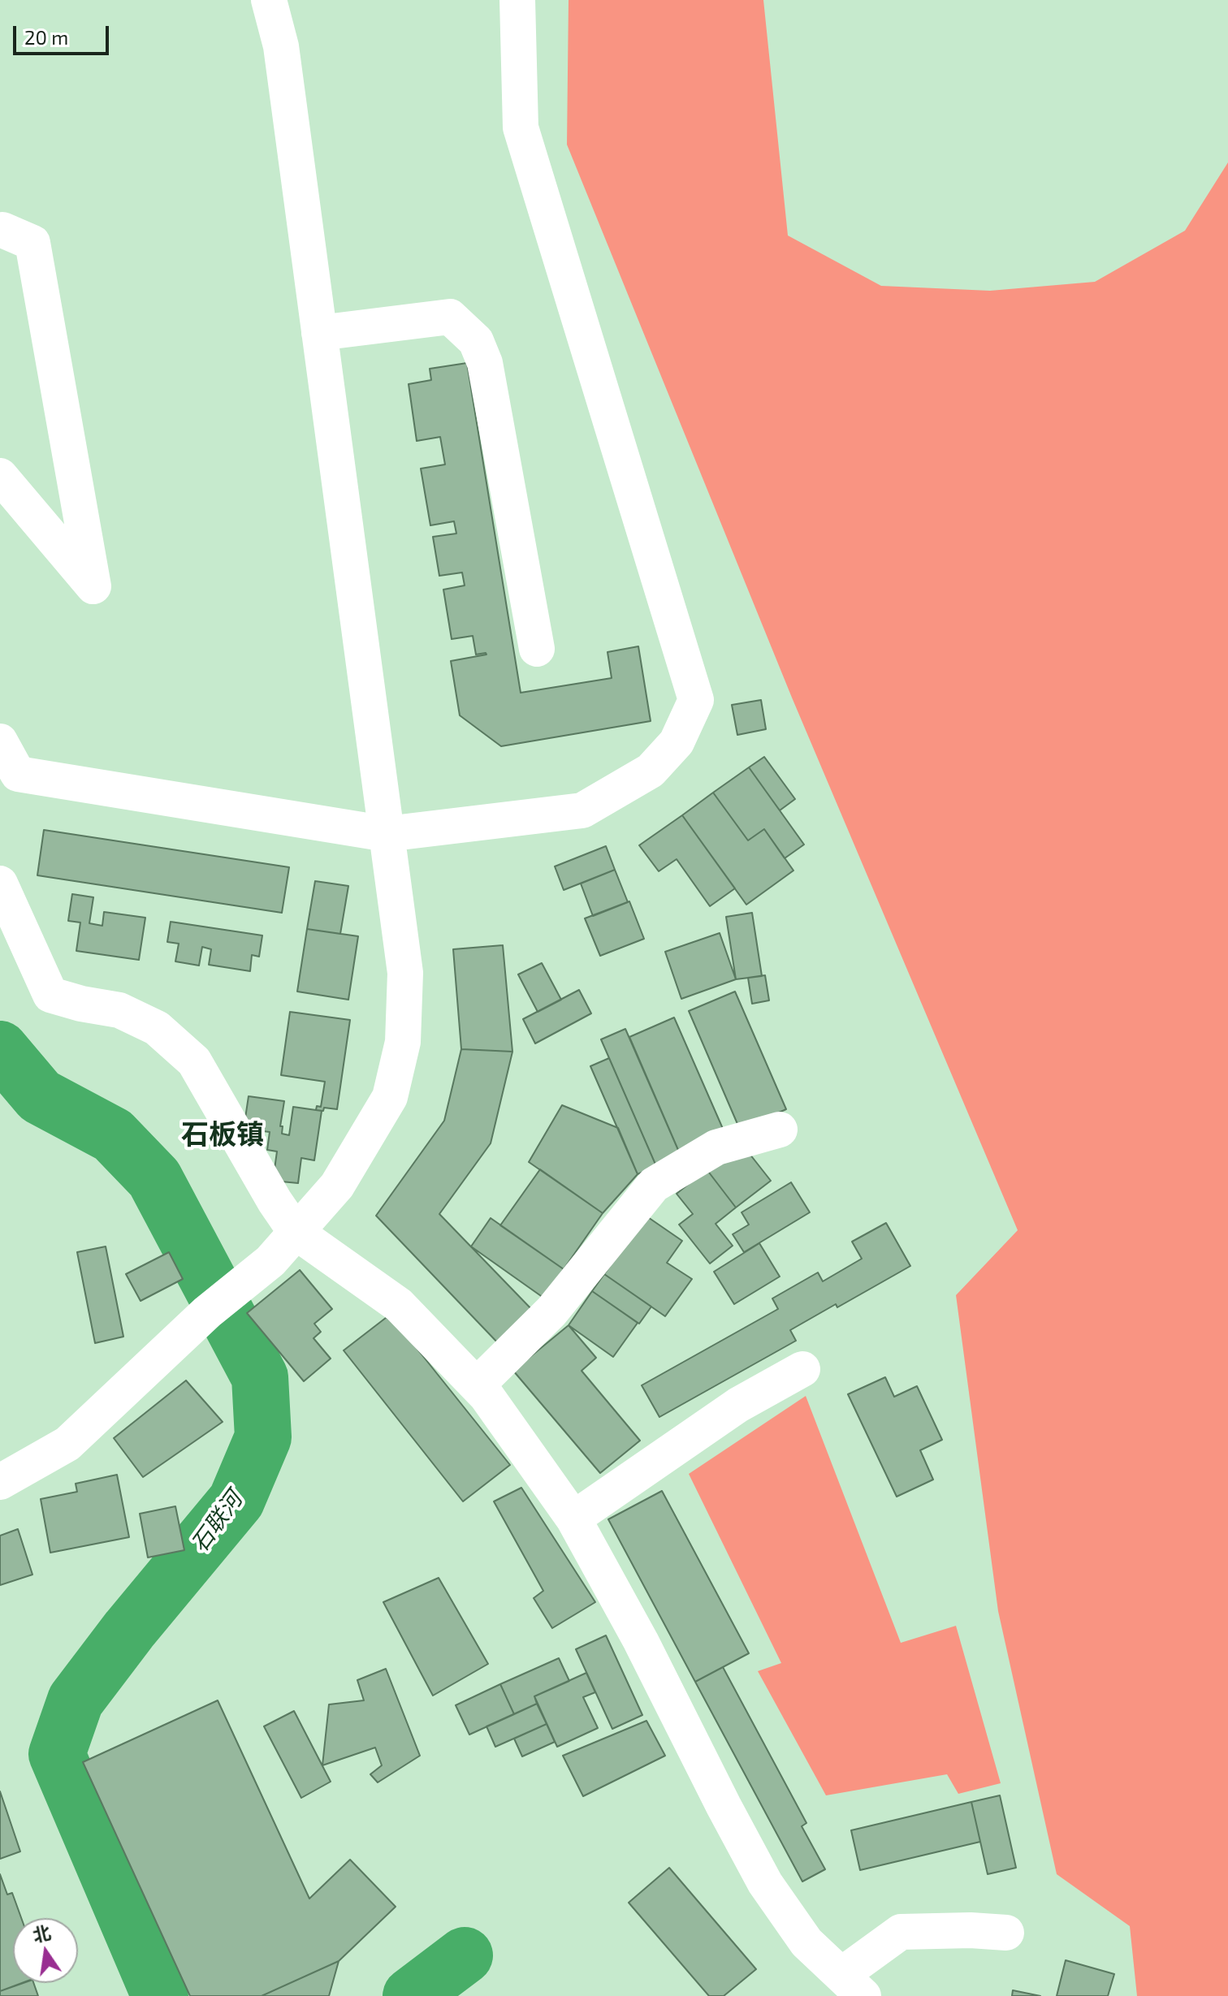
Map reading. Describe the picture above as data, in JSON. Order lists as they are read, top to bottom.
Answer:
{
  "districts": ["石板镇"],
  "water": ["石联河"],
  "scale_bar": "20 m",
  "north": "top"
}
